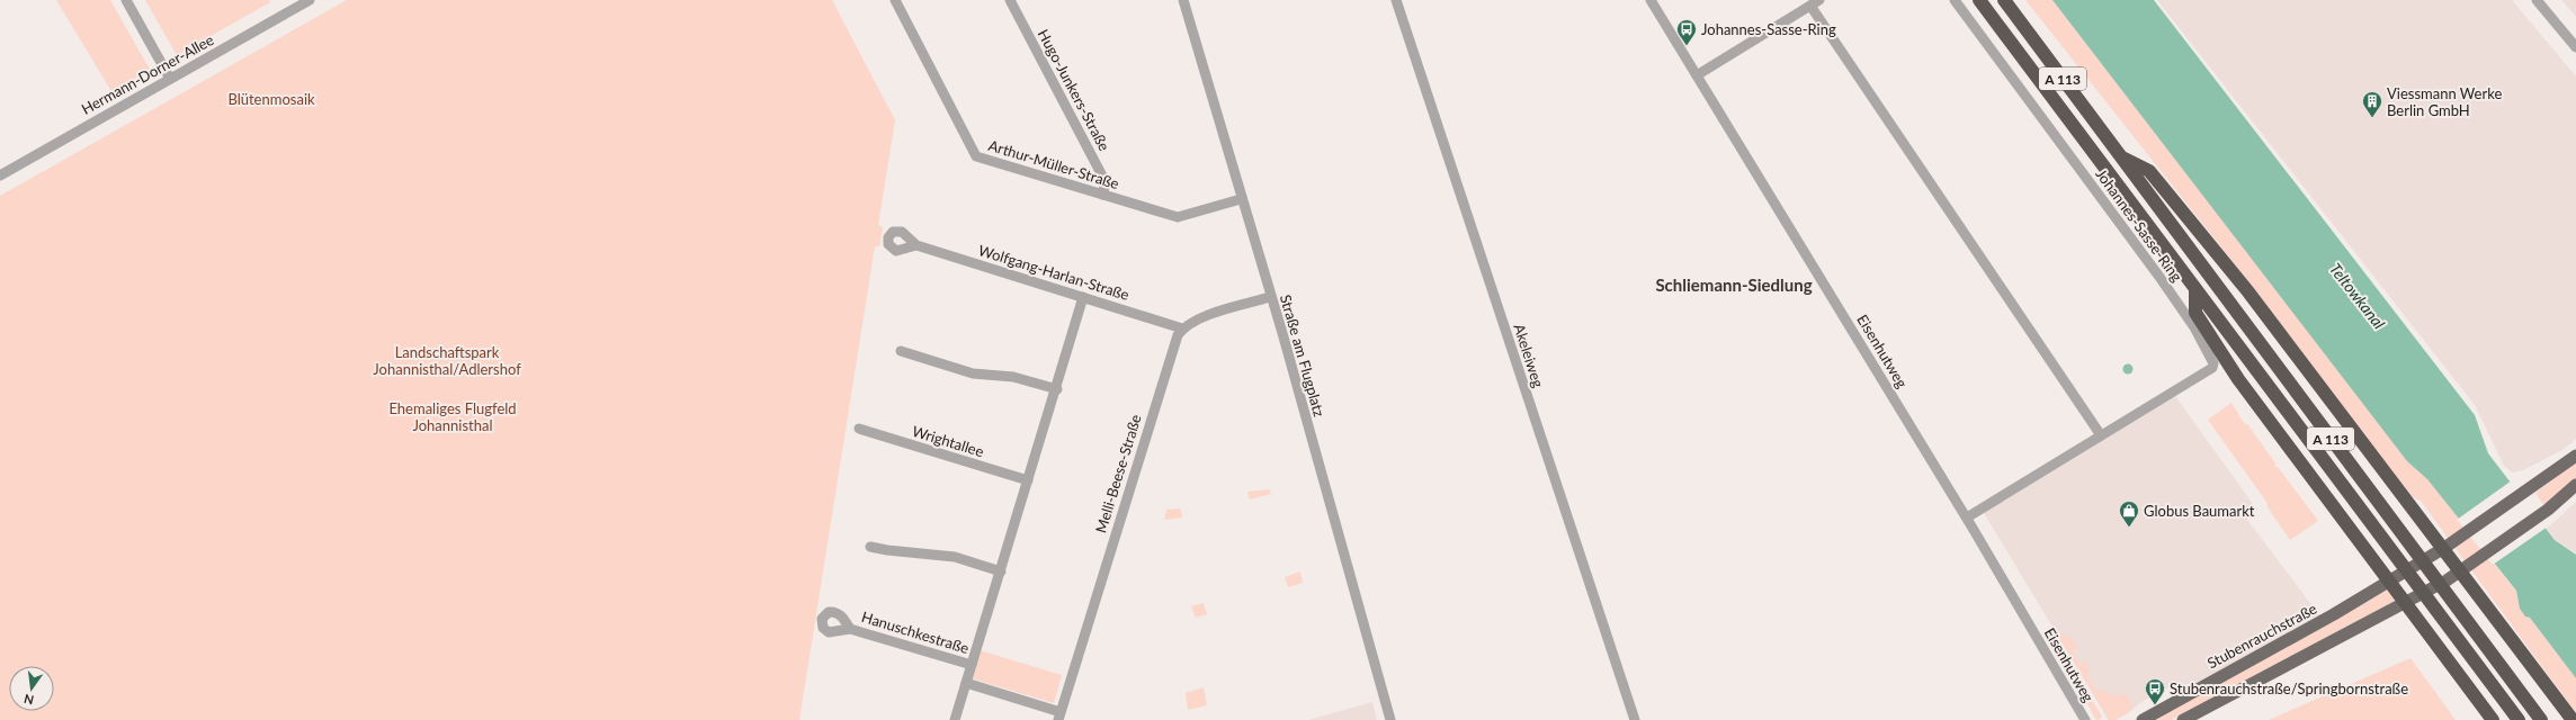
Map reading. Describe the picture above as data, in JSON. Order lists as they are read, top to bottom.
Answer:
{
  "streets": {
    "highway": ["A 113"],
    "main road": ["Stubenrauchstraße"],
    "street": [
      "Hermann-Dorner-Allee",
      "Hugo-Junkers-Straße",
      "Arthur-Müller-Straße",
      "Johannes-Sasse-Ring",
      "Wolfgang-Harlan-Straße",
      "Eisenhutweg",
      "Straße am Flugplatz",
      "Akeleiweg",
      "Wrightallee",
      "Melli-Beese-Straße",
      "Hanuschkestraße"
    ]
  },
  "crossings": [
    ["Hugo-Junkers-Straße", "Arthur-Müller-Straße"],
    ["Arthur-Müller-Straße", "Straße am Flugplatz"],
    ["Johannes-Sasse-Ring", "Eisenhutweg"],
    ["Wolfgang-Harlan-Straße", "Melli-Beese-Straße"]
  ],
  "districts": ["Schliemann-Siedlung"],
  "water": ["Teltowkanal"],
  "parks": ["Blütenmosaik", "Landschaftspark Johannisthal/Adlershof", "Ehemaliges Flugfeld Johannisthal"],
  "places": {
    "bus stop": ["Johannes-Sasse-Ring", "Stubenrauchstraße/Springbornstraße"],
    "building": ["Viessmann Werke Berlin GmbH"],
    "shop": ["Globus Baumarkt"]
  },
  "north": "bottom"
}
